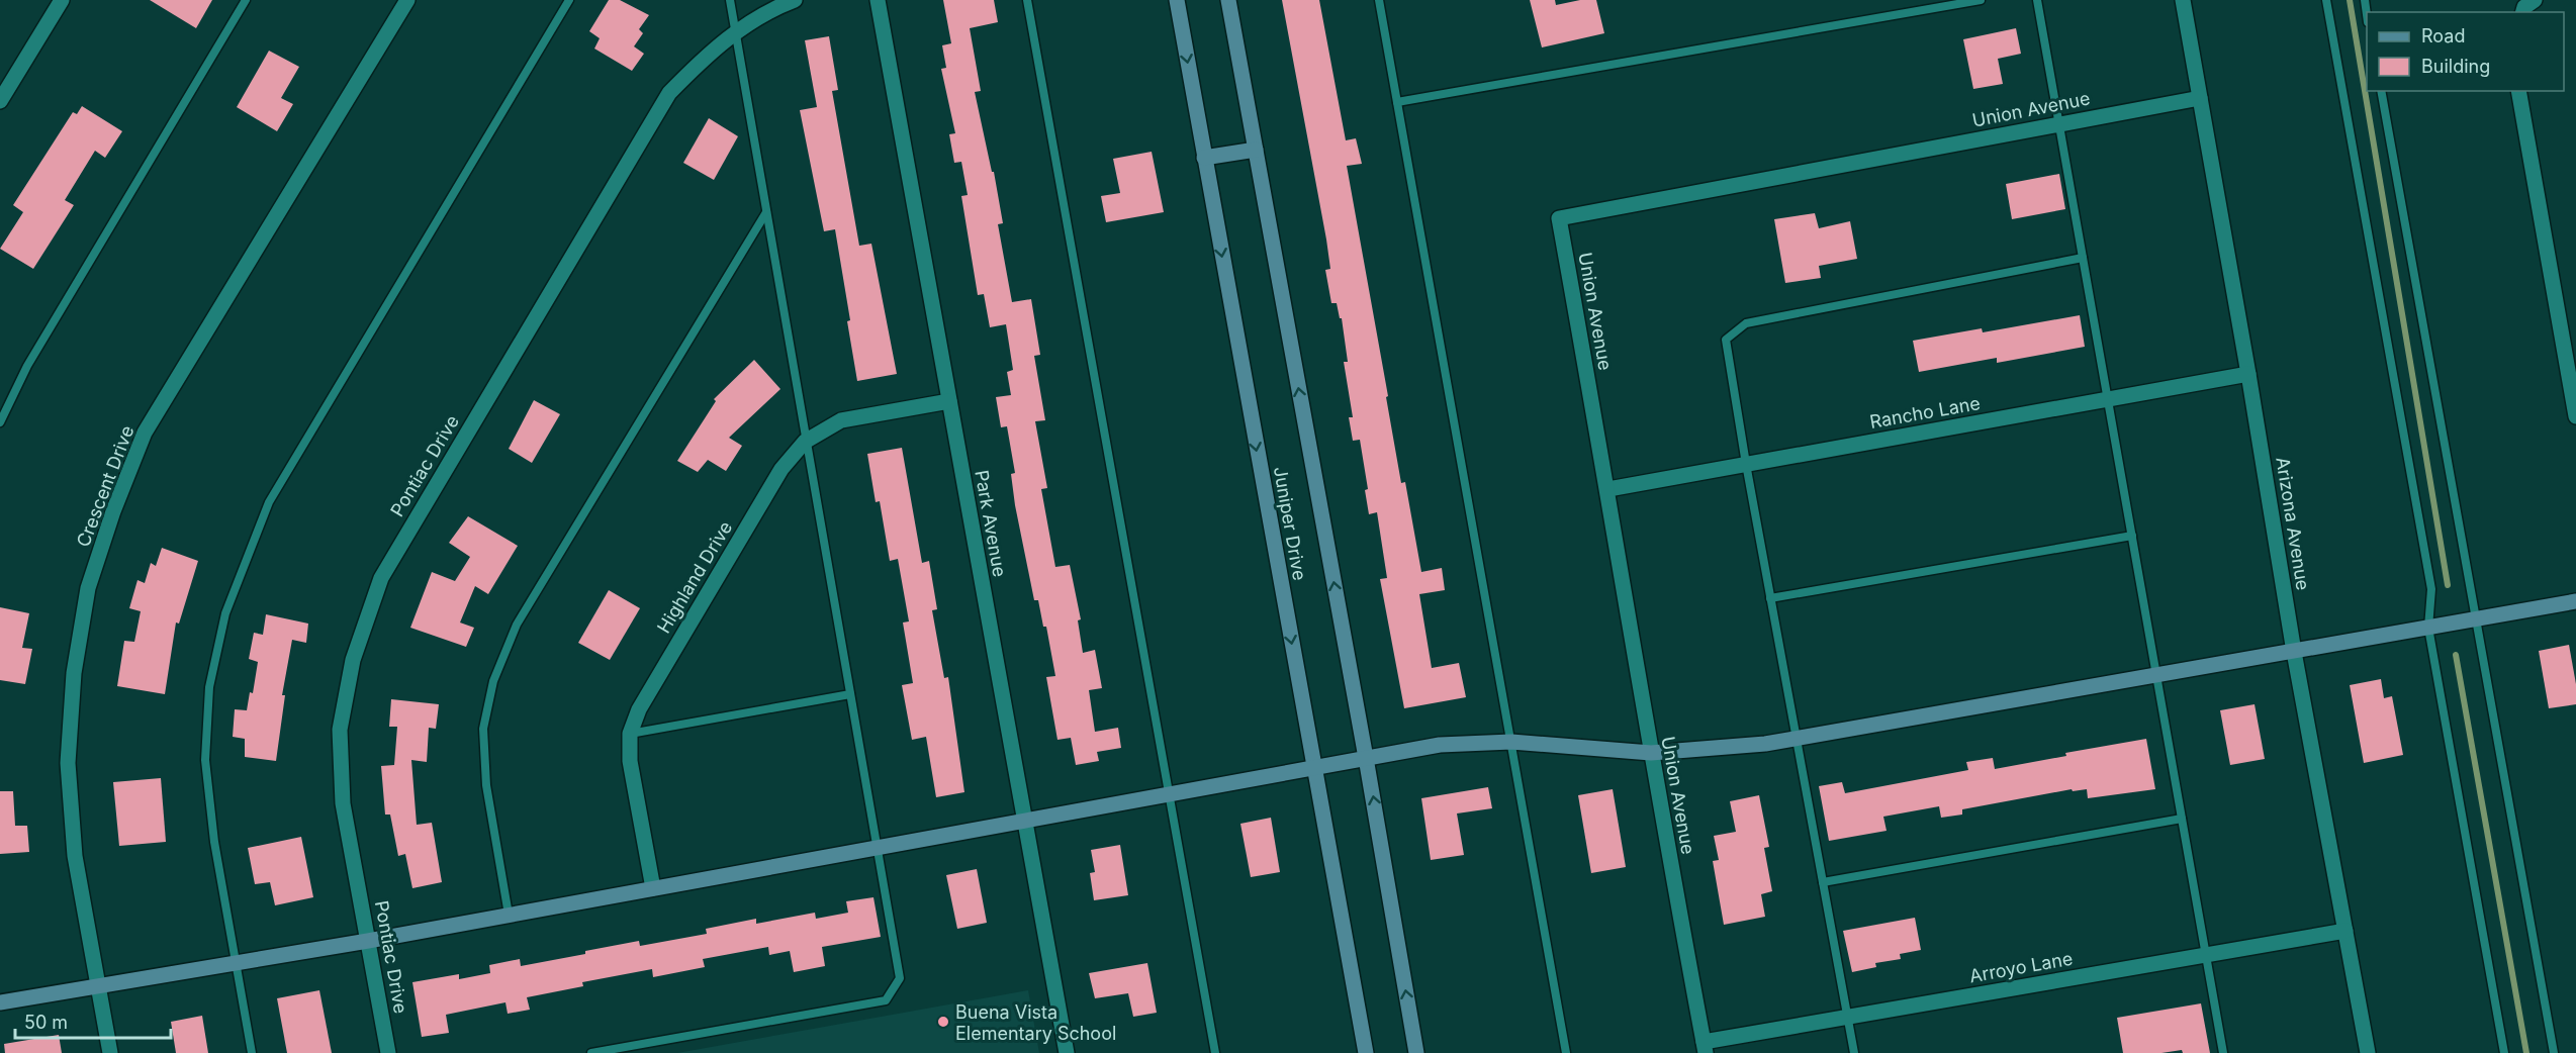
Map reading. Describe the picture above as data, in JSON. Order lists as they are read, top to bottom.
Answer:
{
  "streets": {
    "street": [
      "Union Avenue",
      "Rancho Lane",
      "Pontiac Drive",
      "Crescent Drive",
      "Park Avenue",
      "Juniper Drive",
      "Arizona Avenue",
      "Highland Drive",
      "Arroyo Lane"
    ]
  },
  "crossings": [
    ["Union Avenue", "Rancho Lane"],
    ["Union Avenue", "Arizona Avenue"],
    ["Union Avenue", "Arroyo Lane"],
    ["Rancho Lane", "Arizona Avenue"],
    ["Park Avenue", "Highland Drive"],
    ["Arizona Avenue", "Arroyo Lane"]
  ],
  "places": ["Buena Vista Elementary School"],
  "legend": ["Road", "Building"],
  "scale_bar": "50 m"
}
